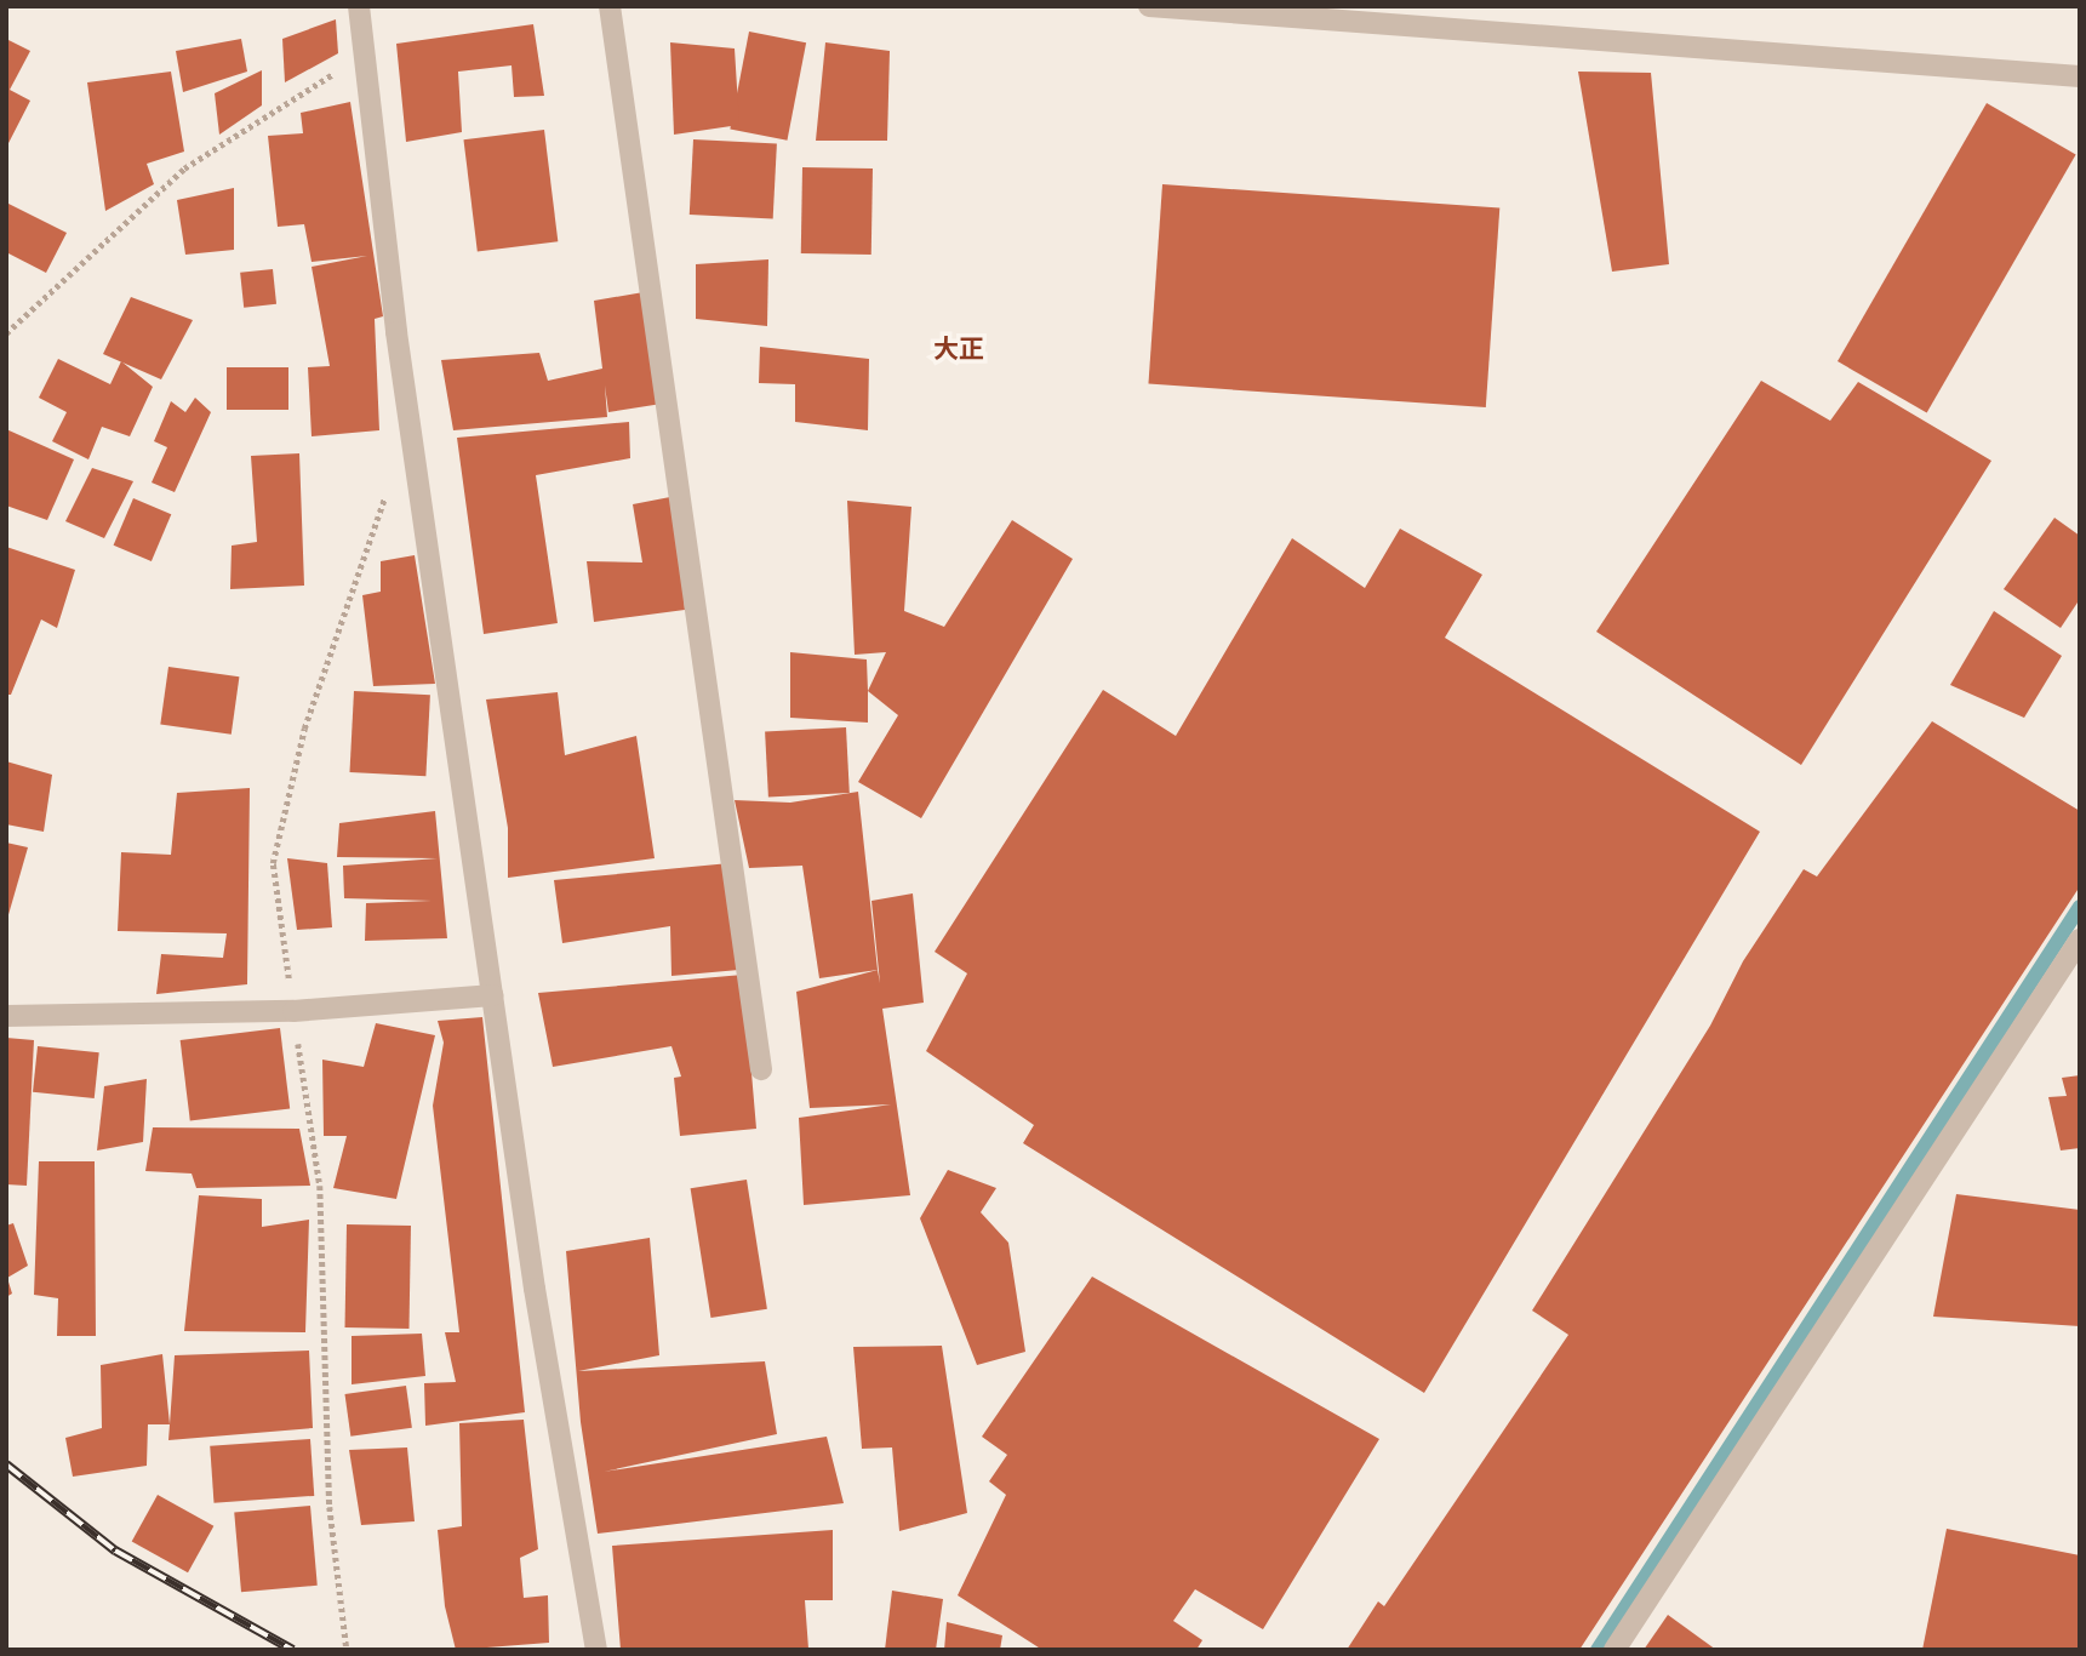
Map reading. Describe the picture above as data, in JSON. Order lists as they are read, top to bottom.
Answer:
{
  "districts": ["大正"]
}
